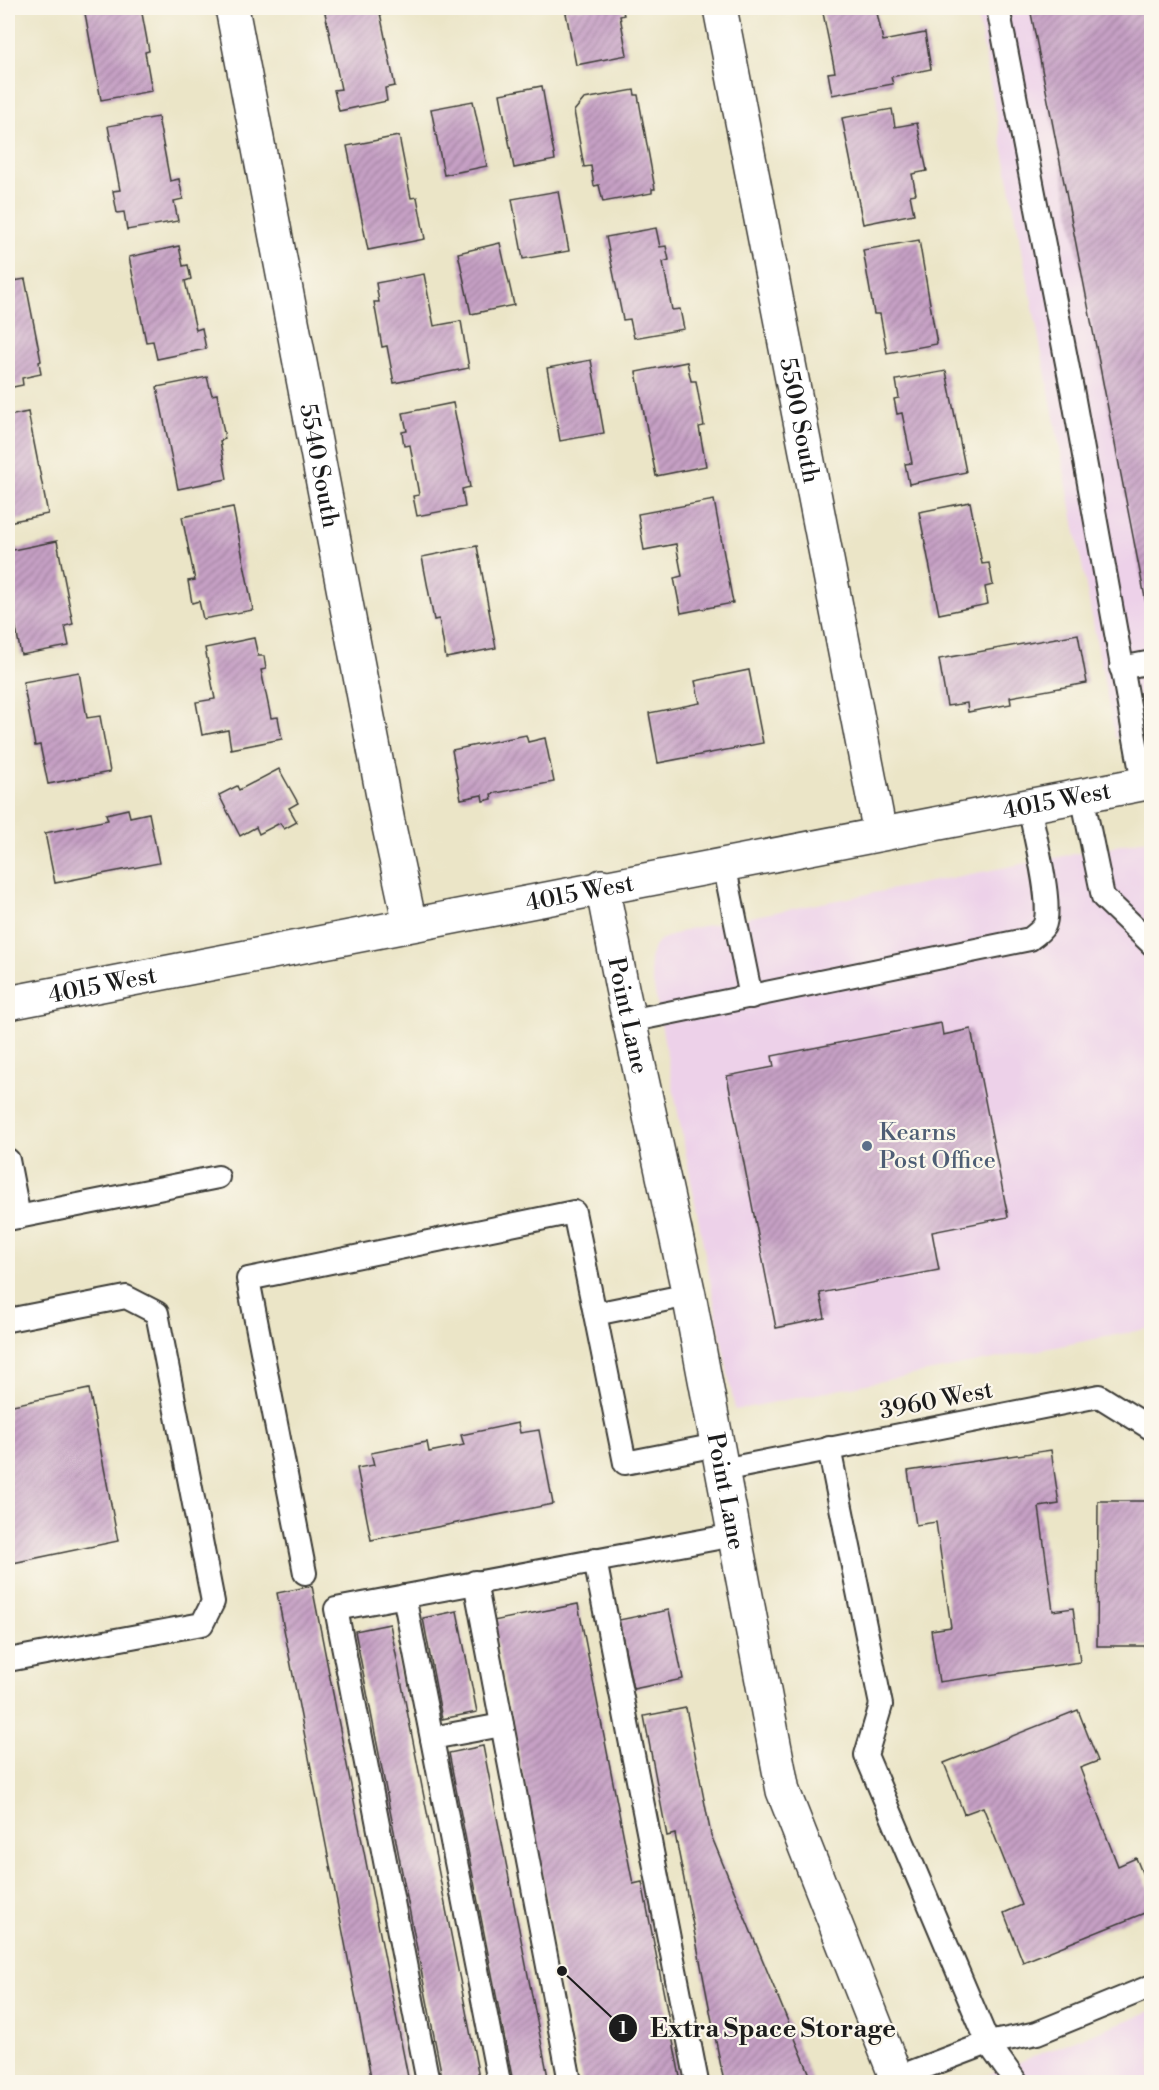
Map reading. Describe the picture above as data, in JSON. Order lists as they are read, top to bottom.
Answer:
{
  "streets": {
    "street": [
      "5500 South",
      "5540 South",
      "4015 West",
      "Point Lane"
    ],
    "lane": ["3960 West"]
  },
  "crossings": [
    ["5500 South", "4015 West"],
    ["5540 South", "4015 West"],
    ["4015 West", "Point Lane"],
    ["Point Lane", "3960 West"]
  ],
  "places": ["Kearns Post Office", "Extra Space Storage"]
}
